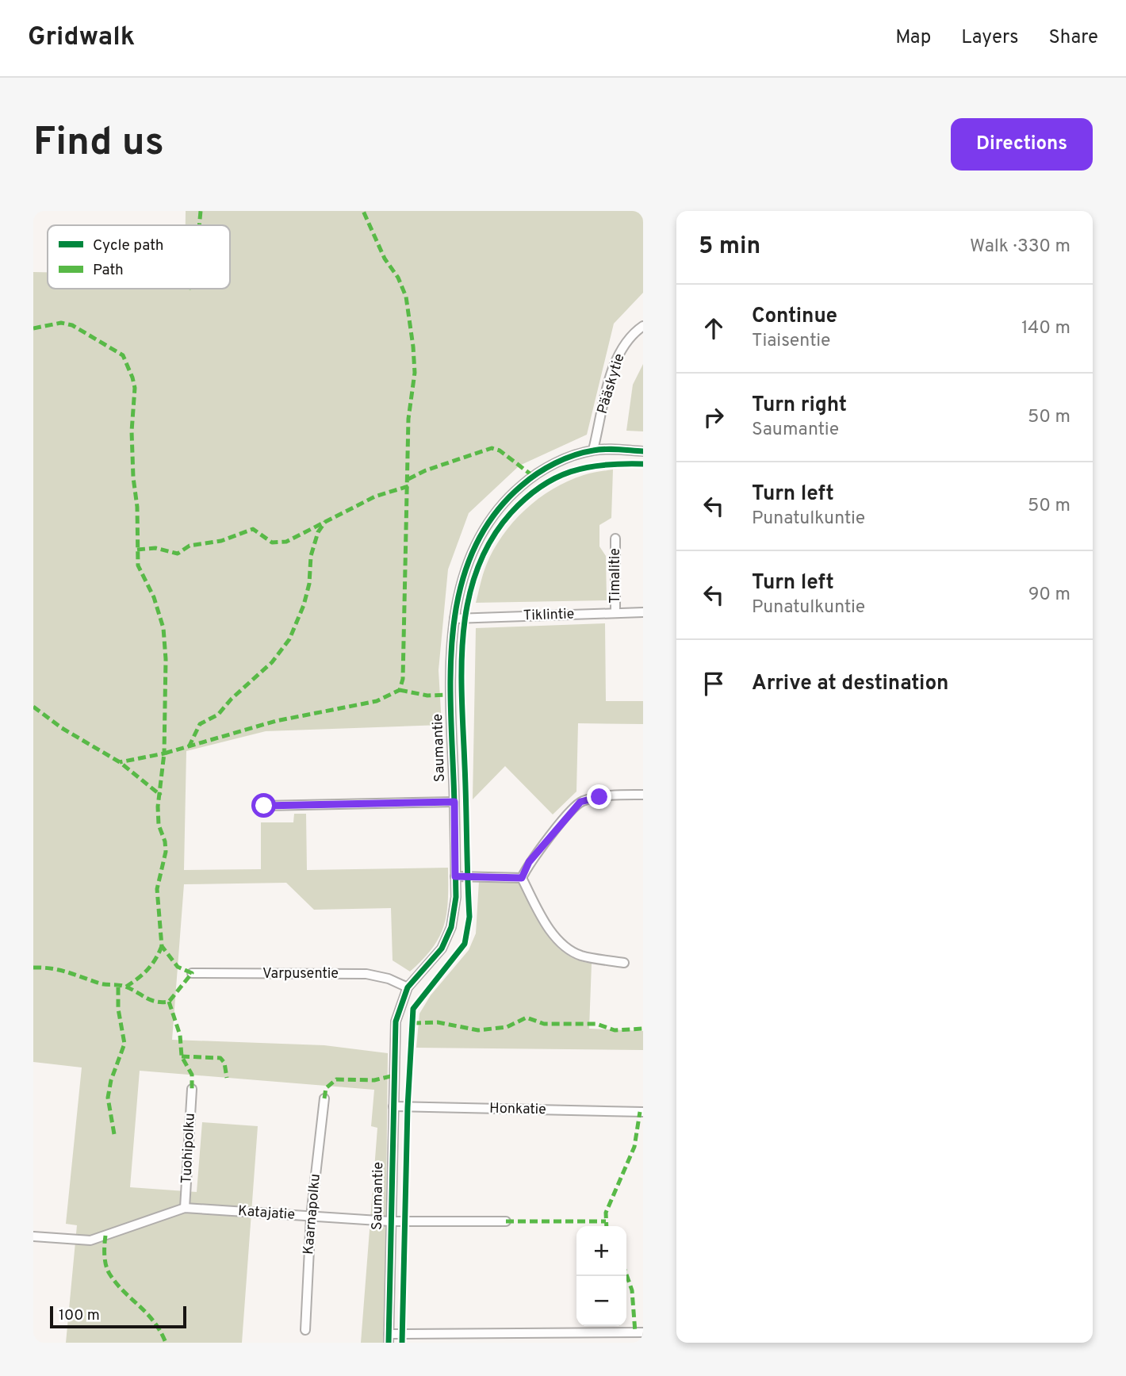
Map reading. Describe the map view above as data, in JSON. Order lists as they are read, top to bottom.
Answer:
{
  "streets": {
    "street": [
      "Pääskytie",
      "Timalitie",
      "Tiklintie",
      "Saumantie",
      "Varpusentie",
      "Honkatie",
      "Tuohipolku",
      "Katajatie",
      "Kaarnapolku"
    ]
  },
  "crossings": [
    ["Pääskytie", "Saumantie"],
    ["Timalitie", "Tiklintie"],
    ["Tiklintie", "Saumantie"],
    ["Saumantie", "Varpusentie"],
    ["Saumantie", "Honkatie"],
    ["Saumantie", "Katajatie"],
    ["Tuohipolku", "Katajatie"],
    ["Katajatie", "Kaarnapolku"]
  ],
  "legend": ["Cycle path", "Path"],
  "scale_bar": "100 m",
  "page": {
    "header": "Gridwalk",
    "nav": ["Map", "Layers", "Share"],
    "buttons": "Directions",
    "title": "Find us",
    "heading": ["5 min", "Walk · 330 m"],
    "list": [
      ["Continue", "Tiaisentie", "140 m"],
      ["Turn right", "Saumantie", "50 m"],
      ["Turn left", "Punatulkuntie", "50 m"],
      ["Turn left", "Punatulkuntie", "90 m"],
      "Arrive at destination"
    ],
    "map_buttons": ["+", "−"],
    "scale": "100 m"
  }
}
